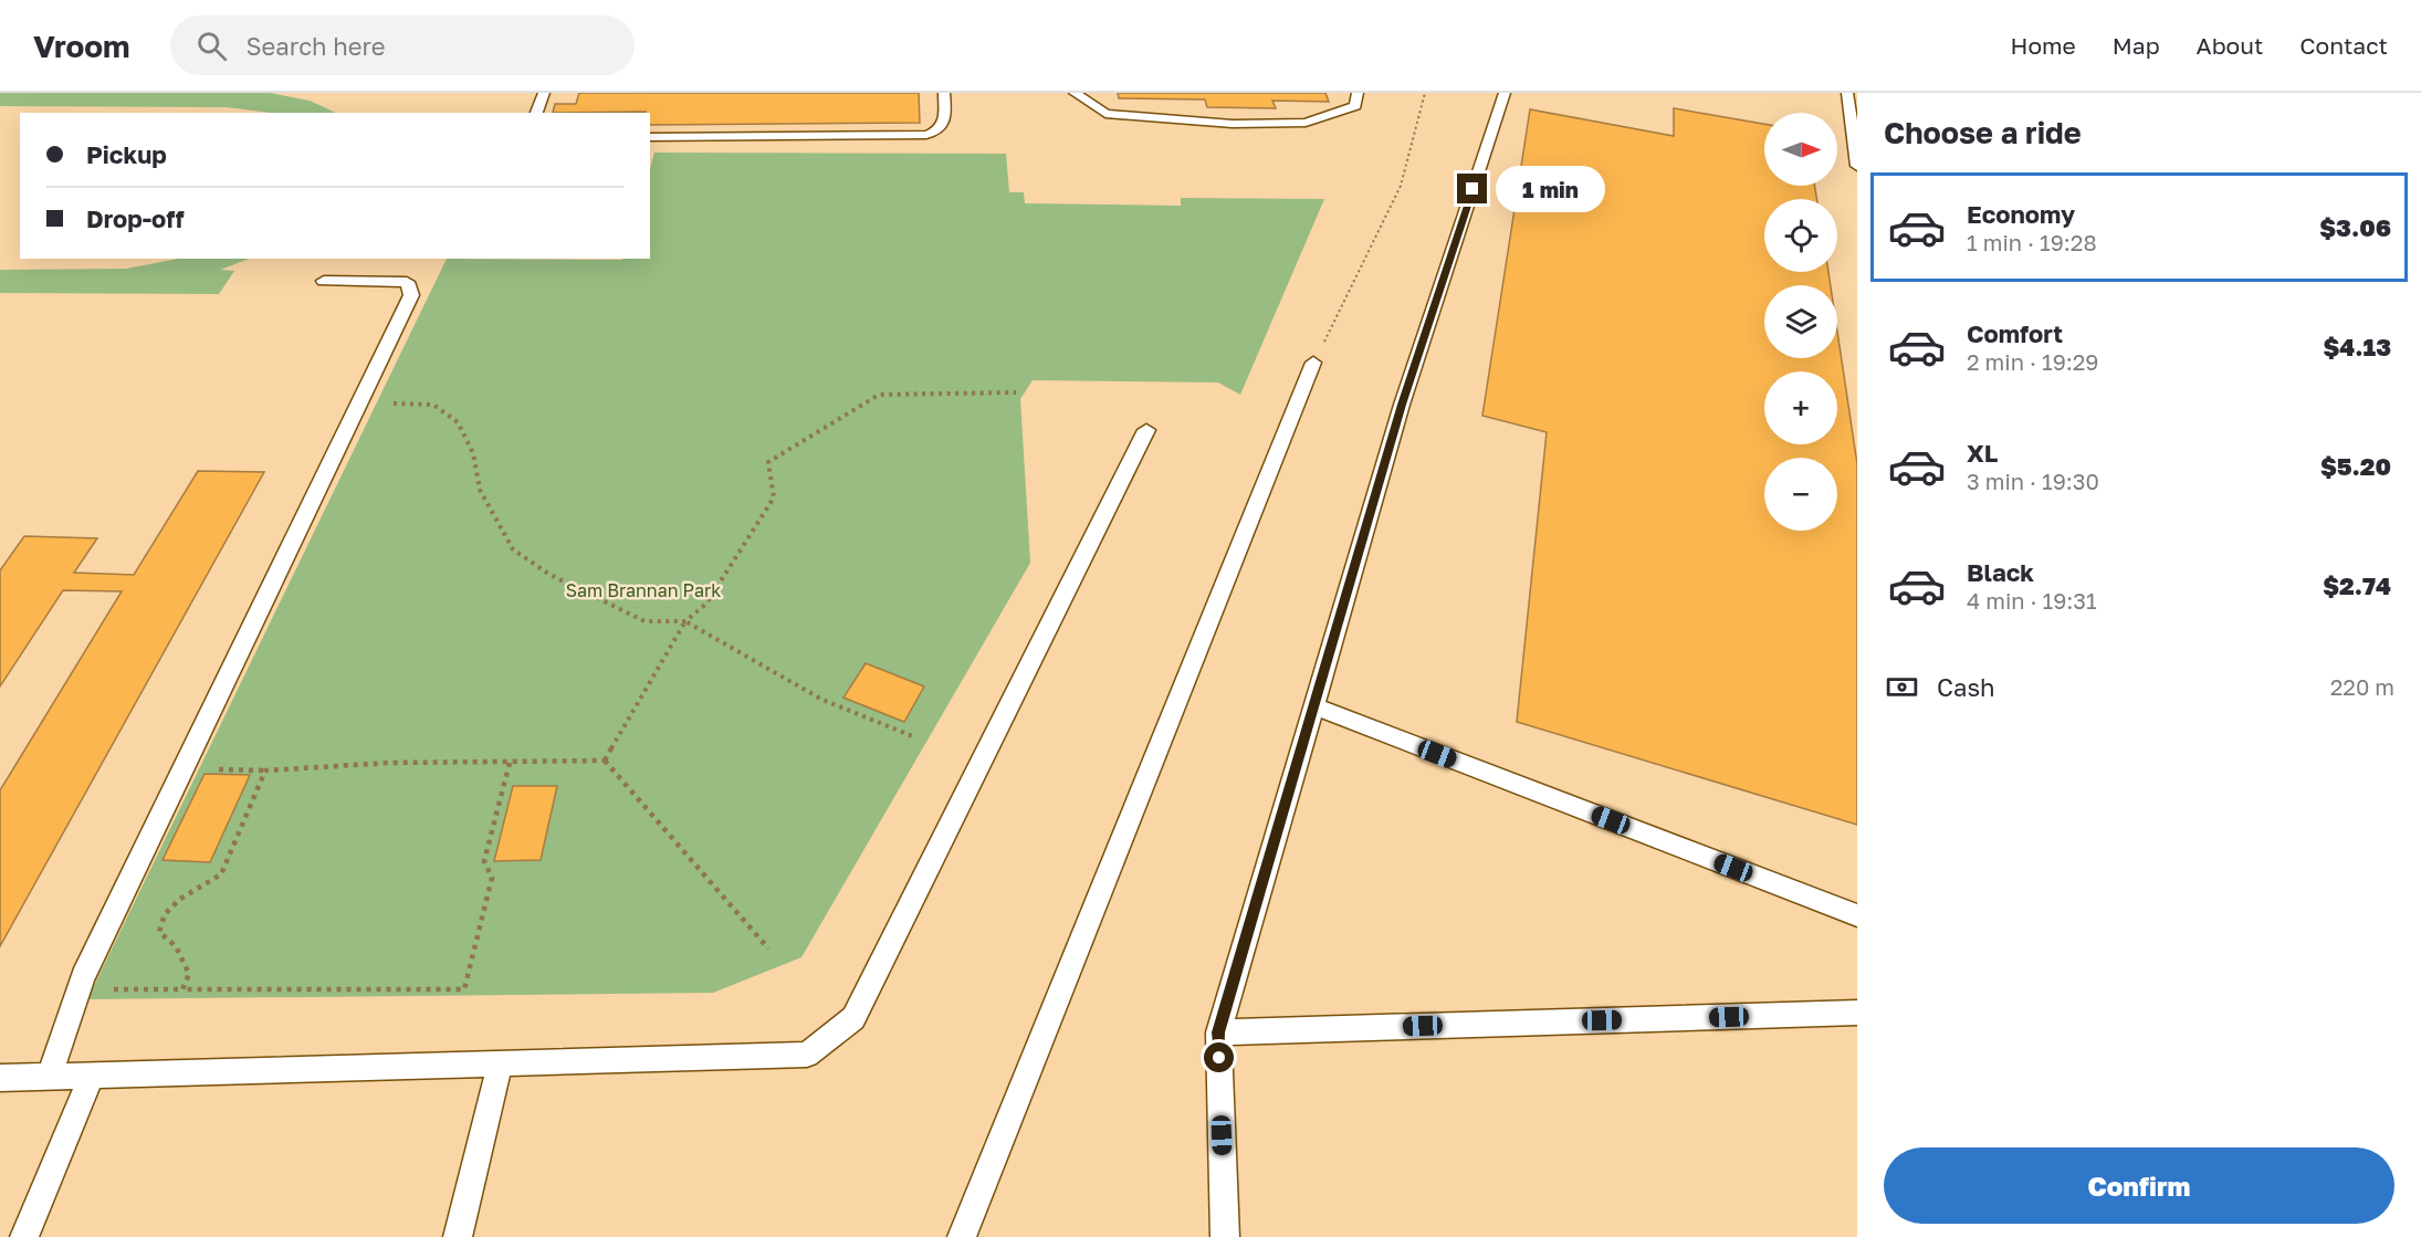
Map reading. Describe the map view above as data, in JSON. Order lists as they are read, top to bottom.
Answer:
{
  "parks": ["Sam Brannan Park"],
  "north": "right",
  "page": {
    "header": "Vroom",
    "search": "Search here",
    "nav": [
      "Home",
      "Map",
      "About",
      "Contact"
    ],
    "heading": "Choose a ride",
    "map_buttons": ["+", "−"],
    "banner": ["Pickup", "Drop-off"],
    "bubble": "1 min",
    "list": [
      {
        "name": "Economy",
        "note": "1 min · 19:28",
        "value": "$3.06"
      },
      {
        "name": "Comfort",
        "note": "2 min · 19:29",
        "value": "$4.13"
      },
      {
        "name": "XL",
        "note": "3 min · 19:30",
        "value": "$5.20"
      },
      {
        "name": "Black",
        "note": "4 min · 19:31",
        "value": "$2.74"
      }
    ],
    "pay": ["Cash", "220 m"],
    "buttons": "Confirm"
  }
}
